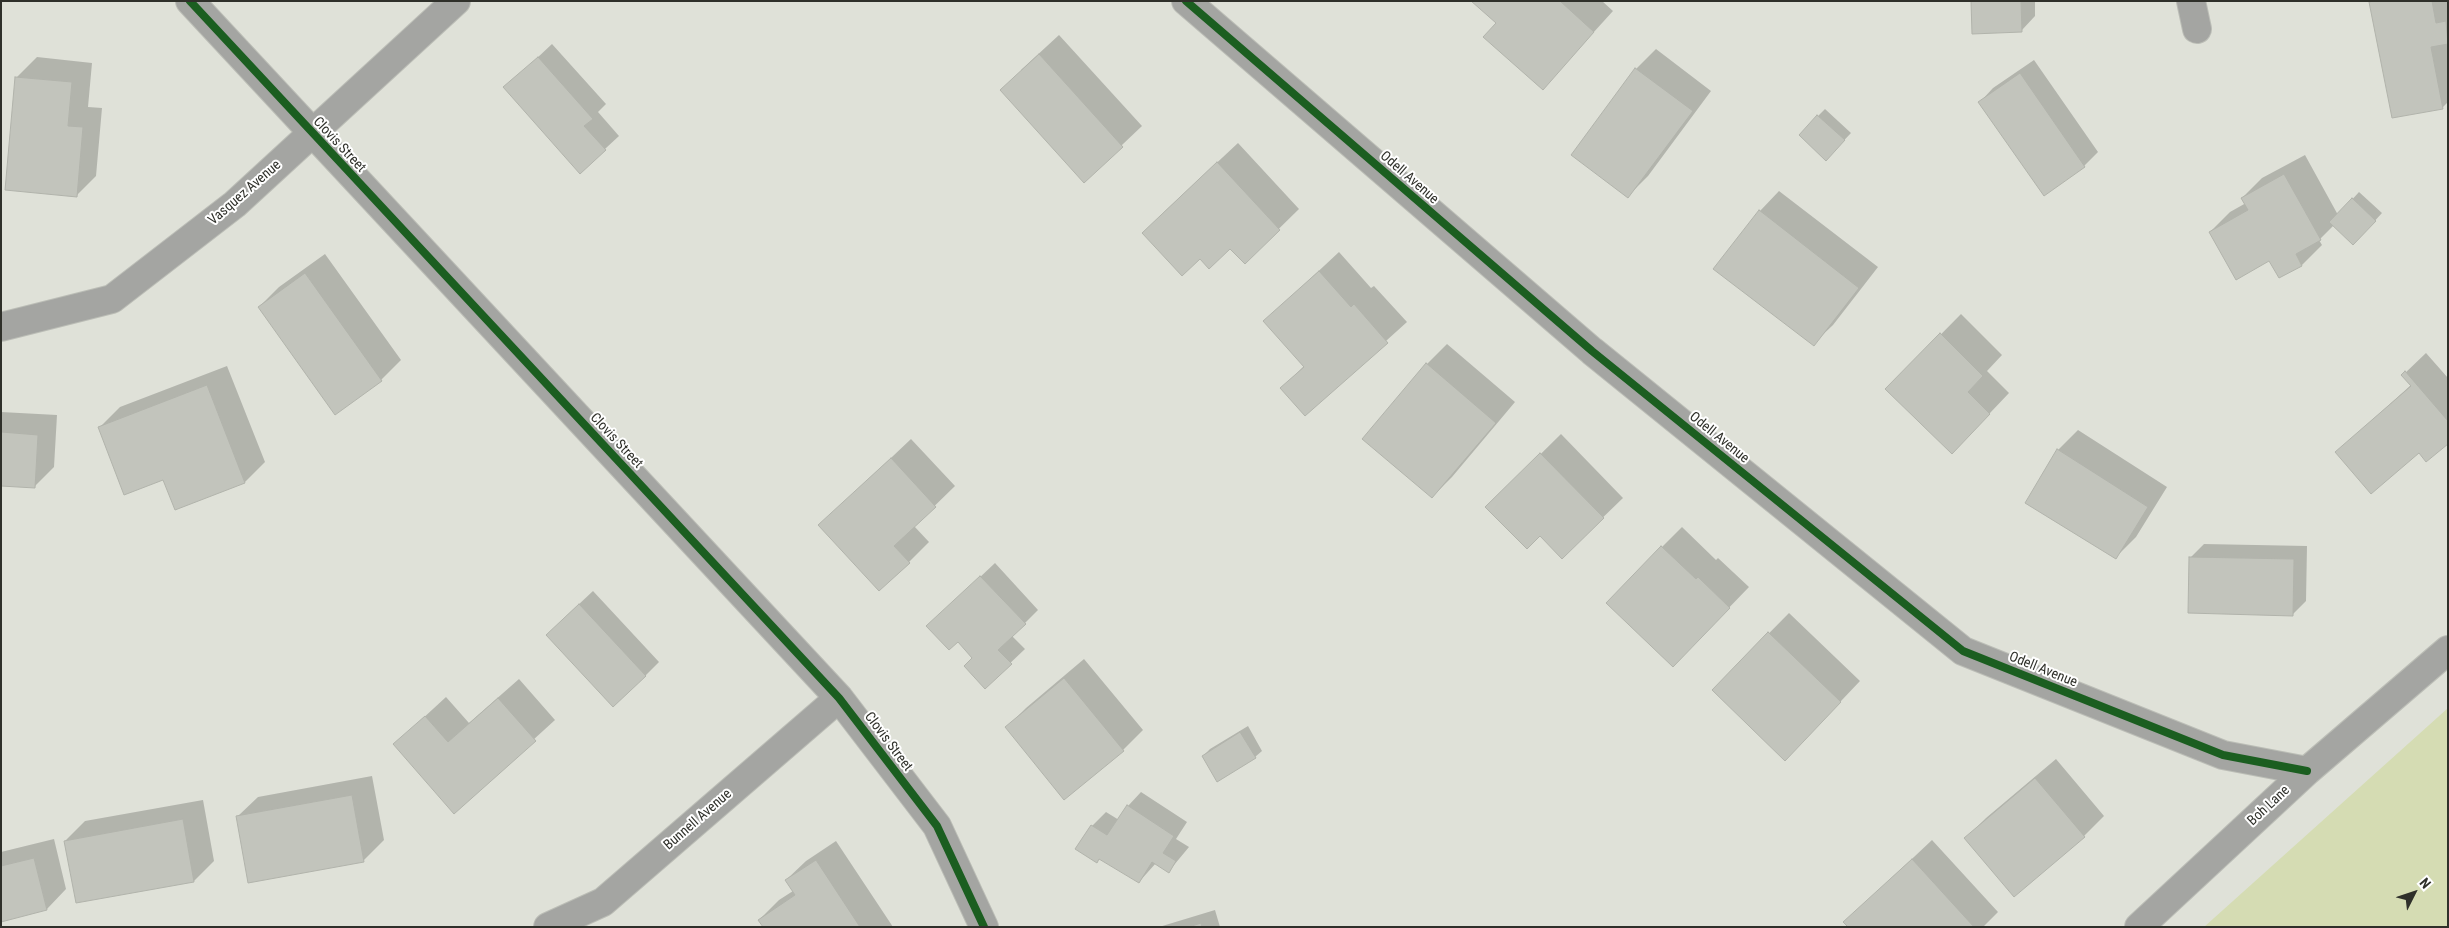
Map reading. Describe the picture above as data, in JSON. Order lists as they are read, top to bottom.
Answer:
{
  "streets": {
    "street": [
      "Clovis Street",
      "Odell Avenue",
      "Vasquez Avenue",
      "Boh Lane",
      "Bunnell Avenue"
    ]
  },
  "crossings": [
    ["Clovis Street", "Vasquez Avenue"],
    ["Clovis Street", "Bunnell Avenue"],
    ["Odell Avenue", "Boh Lane"]
  ],
  "north": "top right"
}
